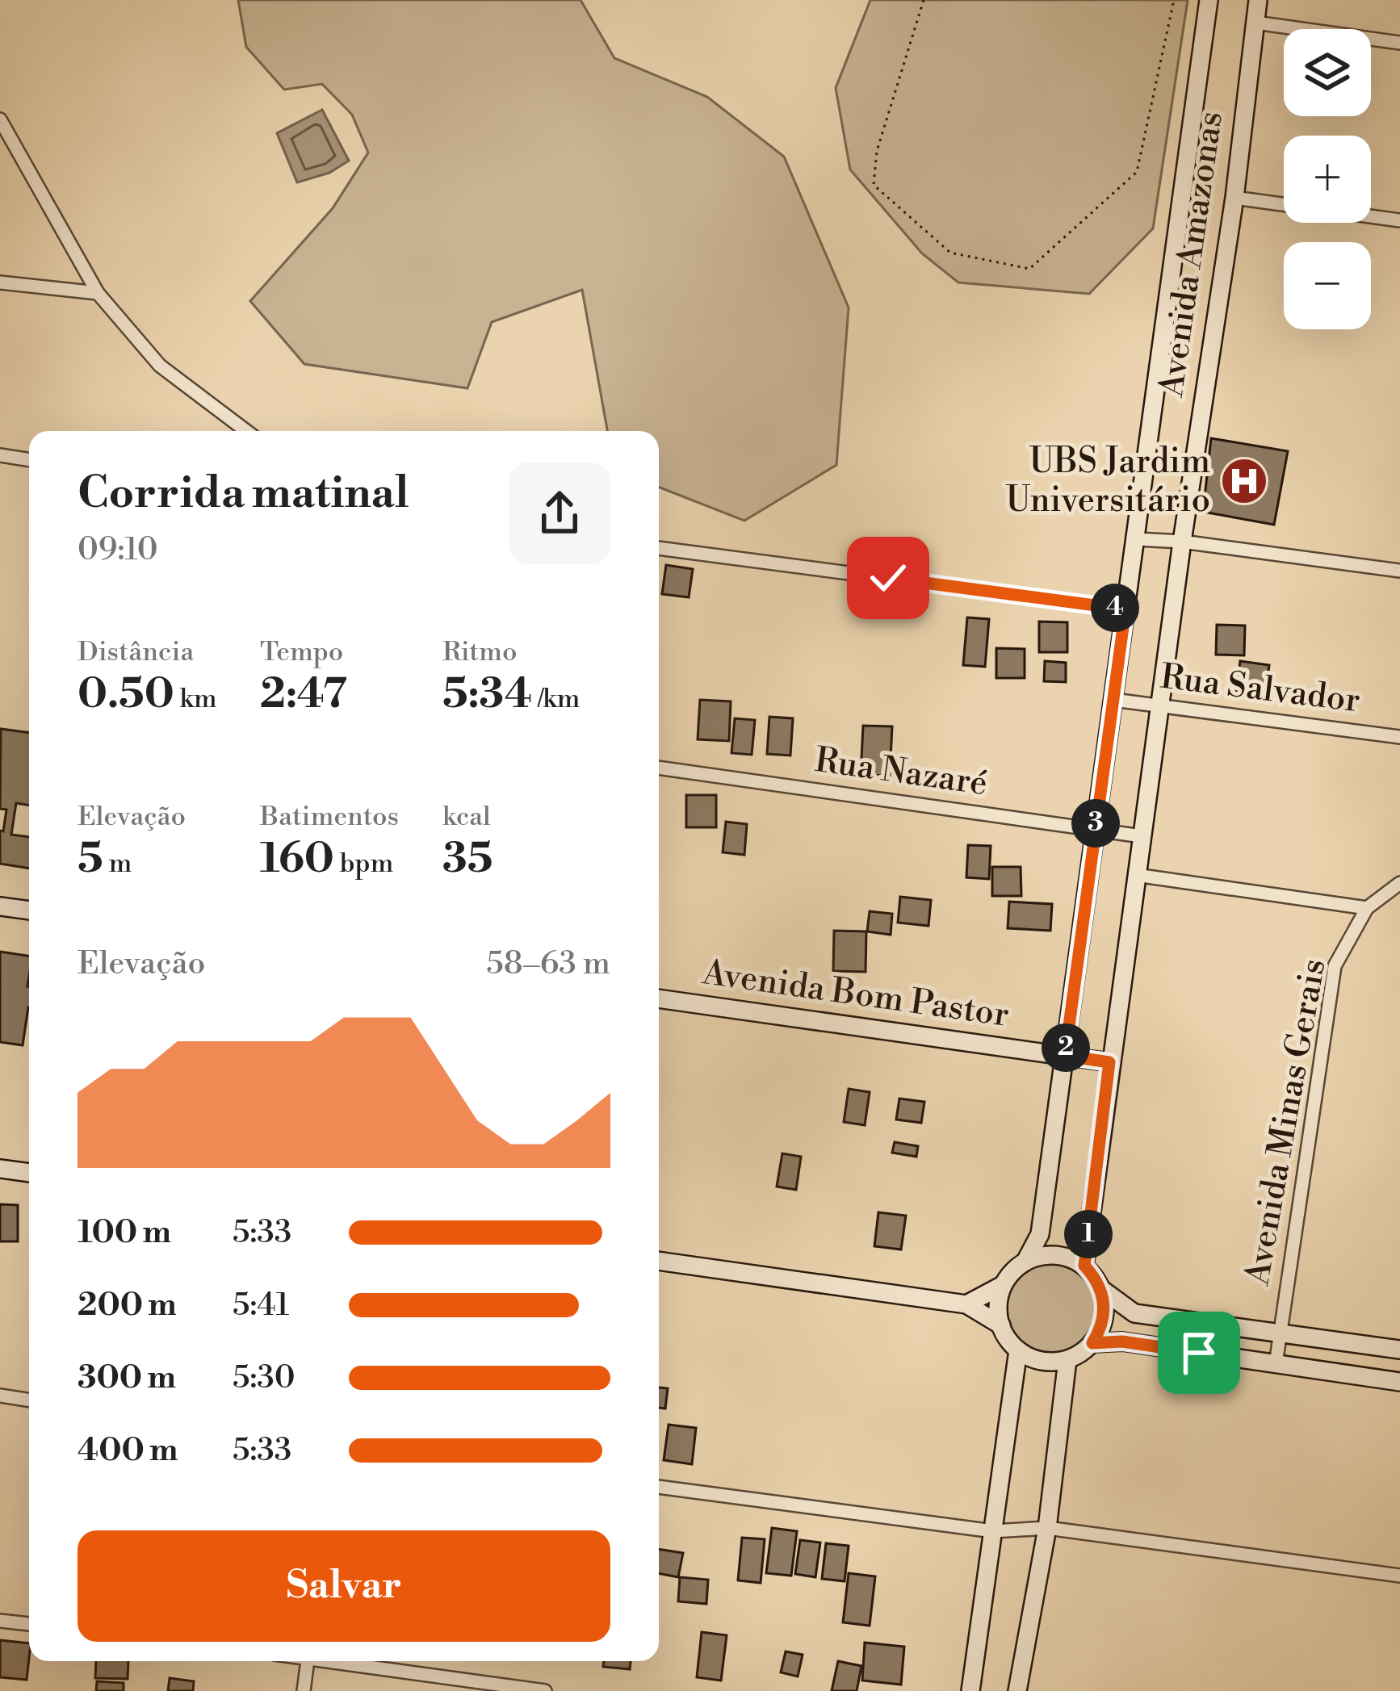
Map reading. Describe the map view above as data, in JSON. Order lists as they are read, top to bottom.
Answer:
{
  "streets": {
    "street": [
      "Avenida Amazonas",
      "Rua Salvador",
      "Rua Nazaré",
      "Avenida Bom Pastor",
      "Avenida Minas Gerais"
    ]
  },
  "crossings": [
    ["Avenida Amazonas", "Rua Salvador"],
    ["Avenida Amazonas", "Rua Nazaré"],
    ["Avenida Amazonas", "Avenida Bom Pastor"]
  ],
  "places": {
    "hospital": ["UBS Jardim Universitário"]
  },
  "page": {
    "map_buttons": ["+", "−"],
    "heading": ["Corrida matinal", "09:10"],
    "pins": [
      "4",
      "3",
      "2",
      "1"
    ],
    "stats": [
      ["Distância", "0.50 km"],
      ["Tempo", "2:47"],
      ["Ritmo", "5:34 /km"],
      ["Elevação", "5 m"],
      ["Batimentos", "160 bpm"],
      ["kcal", "35"]
    ],
    "chart": ["Elevação", "58–63 m"],
    "list": [
      {
        "name": "100 m",
        "note": "5:33"
      },
      {
        "name": "200 m",
        "note": "5:41"
      },
      {
        "name": "300 m",
        "note": "5:30"
      },
      {
        "name": "400 m",
        "note": "5:33"
      }
    ],
    "buttons": "Salvar"
  }
}
